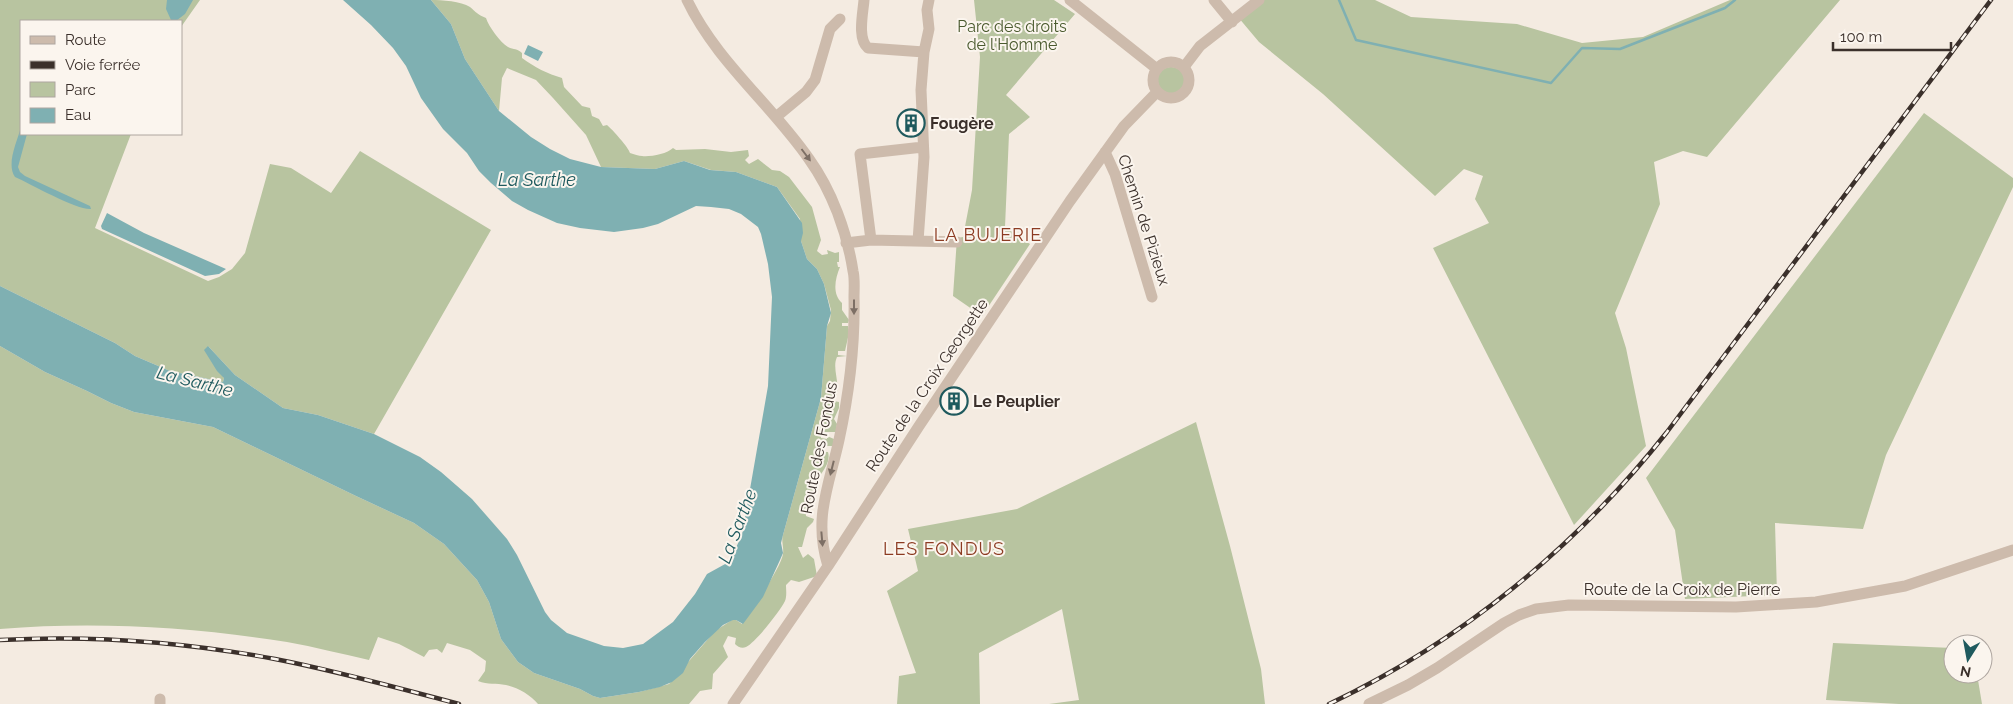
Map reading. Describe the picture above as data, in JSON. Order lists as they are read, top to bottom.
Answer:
{
  "streets": {
    "street": [
      "Chemin de Pizieux",
      "Route de la Croix Georgette",
      "Route des Fondus",
      "Route de la Croix de Pierre"
    ]
  },
  "crossings": [
    ["Chemin de Pizieux", "Route de la Croix Georgette"],
    ["Route de la Croix Georgette", "Route des Fondus"]
  ],
  "one_way": ["Route des Fondus"],
  "districts": ["LA BUJERIE", "LES FONDUS"],
  "water": ["La Sarthe"],
  "parks": ["Parc des droits de l'Homme"],
  "places": {
    "building": ["Fougère", "Le Peuplier"]
  },
  "legend": [
    "Route",
    "Voie ferrée",
    "Parc",
    "Eau"
  ],
  "scale_bar": "100 m",
  "north": "bottom"
}
